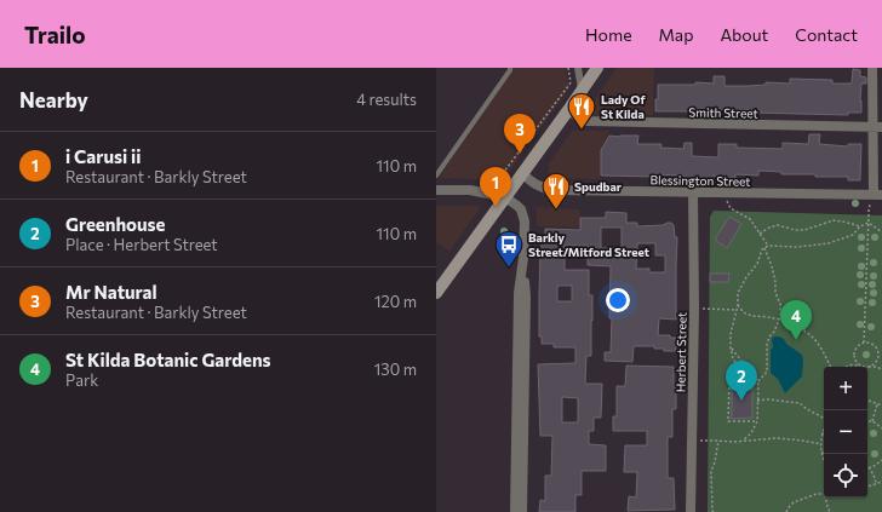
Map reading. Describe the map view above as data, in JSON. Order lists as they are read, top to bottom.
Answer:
{
  "streets": {
    "street": ["Smith Street", "Blessington Street", "Herbert Street"]
  },
  "crossings": [
    ["Blessington Street", "Herbert Street"]
  ],
  "places": {
    "restaurant": ["Lady Of St Kilda", "Spudbar"],
    "bus stop": ["Barkly Street/Mitford Street"]
  },
  "page": {
    "header": "Trailo",
    "nav": [
      "Home",
      "Map",
      "About",
      "Contact"
    ],
    "heading": ["Nearby", "4 results"],
    "pins": [
      "3",
      "1",
      "4",
      "2"
    ],
    "list": [
      {
        "mark": "1",
        "name": "i Carusi ii",
        "note": "Restaurant · Barkly Street",
        "value": "110 m"
      },
      {
        "mark": "2",
        "name": "Greenhouse",
        "note": "Place · Herbert Street",
        "value": "110 m"
      },
      {
        "mark": "3",
        "name": "Mr Natural",
        "note": "Restaurant · Barkly Street",
        "value": "120 m"
      },
      {
        "mark": "4",
        "name": "St Kilda Botanic Gardens",
        "note": "Park",
        "value": "130 m"
      }
    ],
    "map_buttons": ["+", "−"]
  }
}
